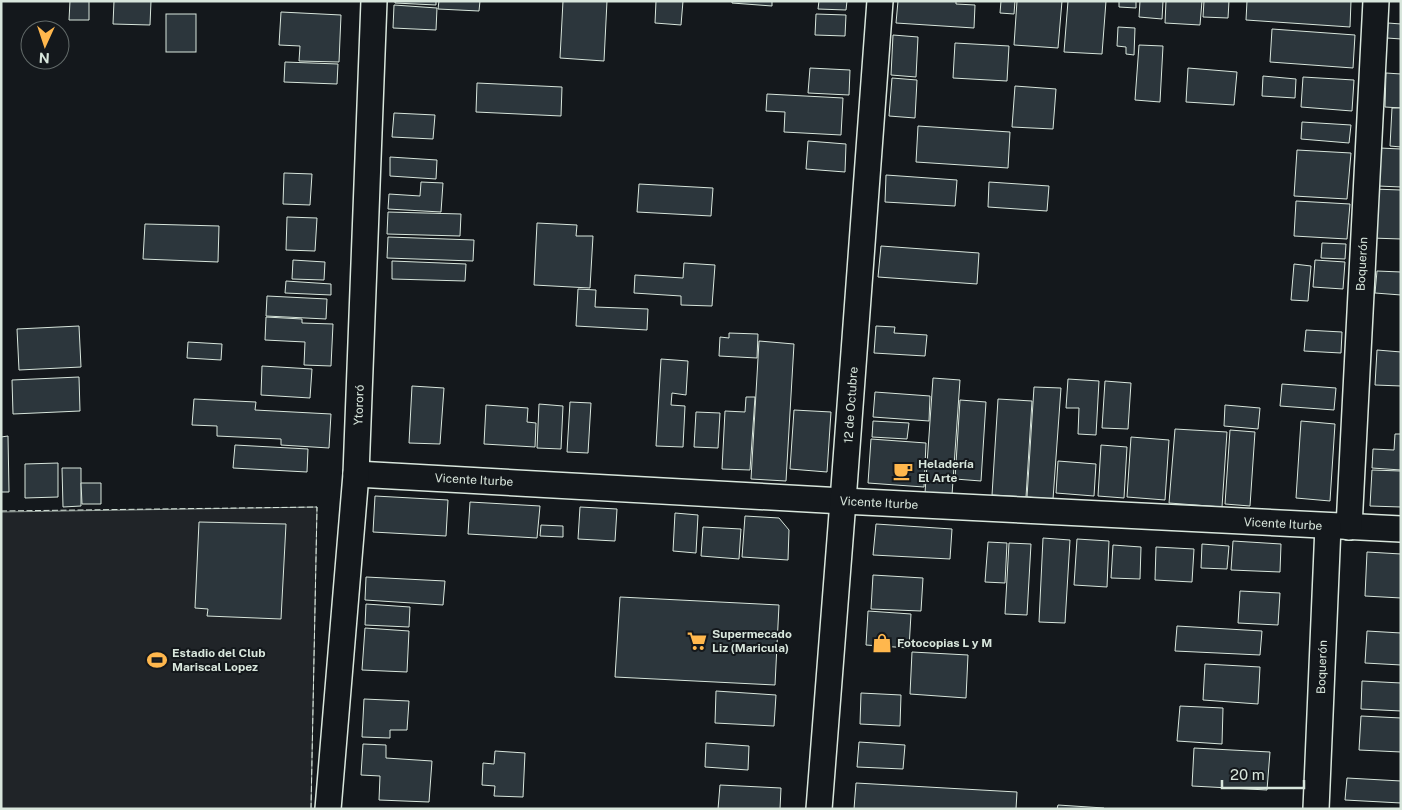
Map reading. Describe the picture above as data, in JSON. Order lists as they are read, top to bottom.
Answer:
{
  "streets": {
    "street": [
      "Boquerón",
      "Ytororó",
      "12 de Octubre",
      "Vicente Iturbe"
    ]
  },
  "crossings": [
    ["Boquerón", "Vicente Iturbe"],
    ["Ytororó", "Vicente Iturbe"],
    ["12 de Octubre", "Vicente Iturbe"]
  ],
  "places": {
    "cafe": ["Heladería El Arte"],
    "supermarket": ["Supermecado Liz (Maricula)"],
    "shop": ["Fotocopias L y M"],
    "sports": ["Estadio del Club Mariscal Lopez"]
  },
  "scale_bar": "20 m",
  "north": "bottom"
}
